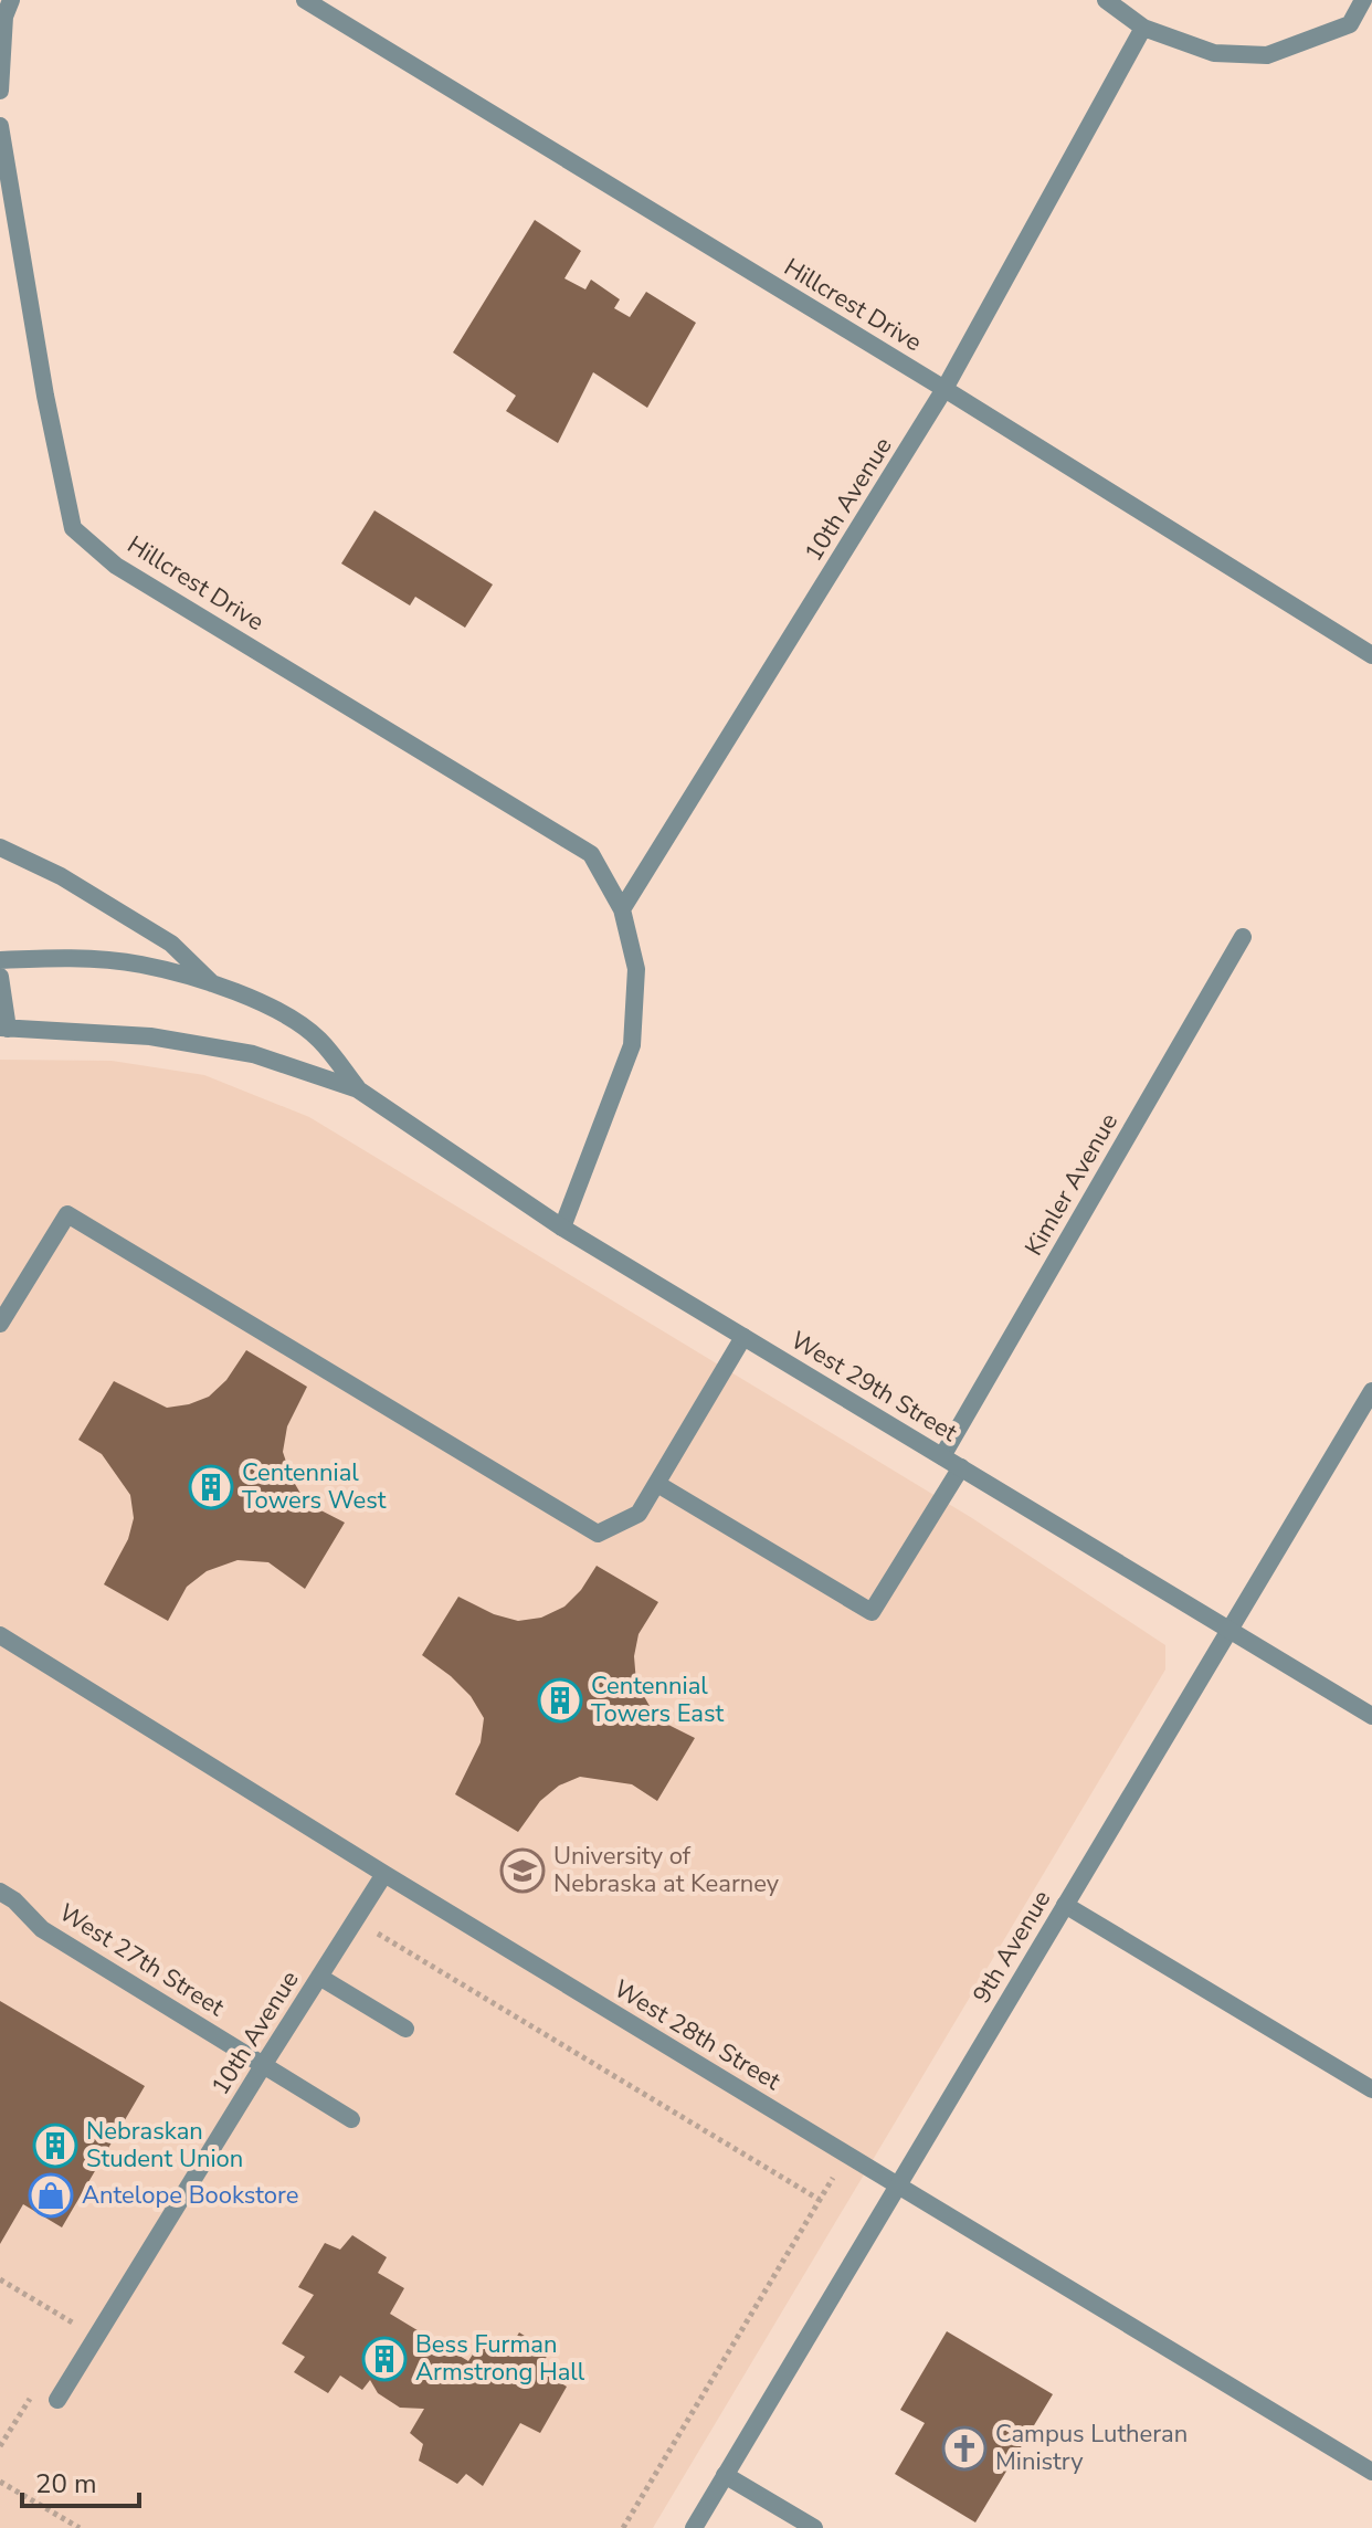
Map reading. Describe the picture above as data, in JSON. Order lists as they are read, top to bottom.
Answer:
{
  "streets": {
    "street": [
      "Hillcrest Drive",
      "10th Avenue",
      "Kimler Avenue",
      "West 29th Street",
      "9th Avenue",
      "West 27th Street",
      "West 28th Street"
    ]
  },
  "crossings": [
    ["Hillcrest Drive", "10th Avenue"],
    ["10th Avenue", "West 27th Street"],
    ["10th Avenue", "West 28th Street"],
    ["Kimler Avenue", "West 29th Street"],
    ["West 29th Street", "9th Avenue"],
    ["9th Avenue", "West 28th Street"]
  ],
  "places": {
    "building": [
      "Centennial Towers West",
      "Centennial Towers East",
      "Nebraskan Student Union",
      "Bess Furman Armstrong Hall"
    ],
    "school or university": ["University of Nebraska at Kearney"],
    "shop": ["Antelope Bookstore"],
    "church": ["Campus Lutheran Ministry"]
  },
  "scale_bar": "20 m"
}
